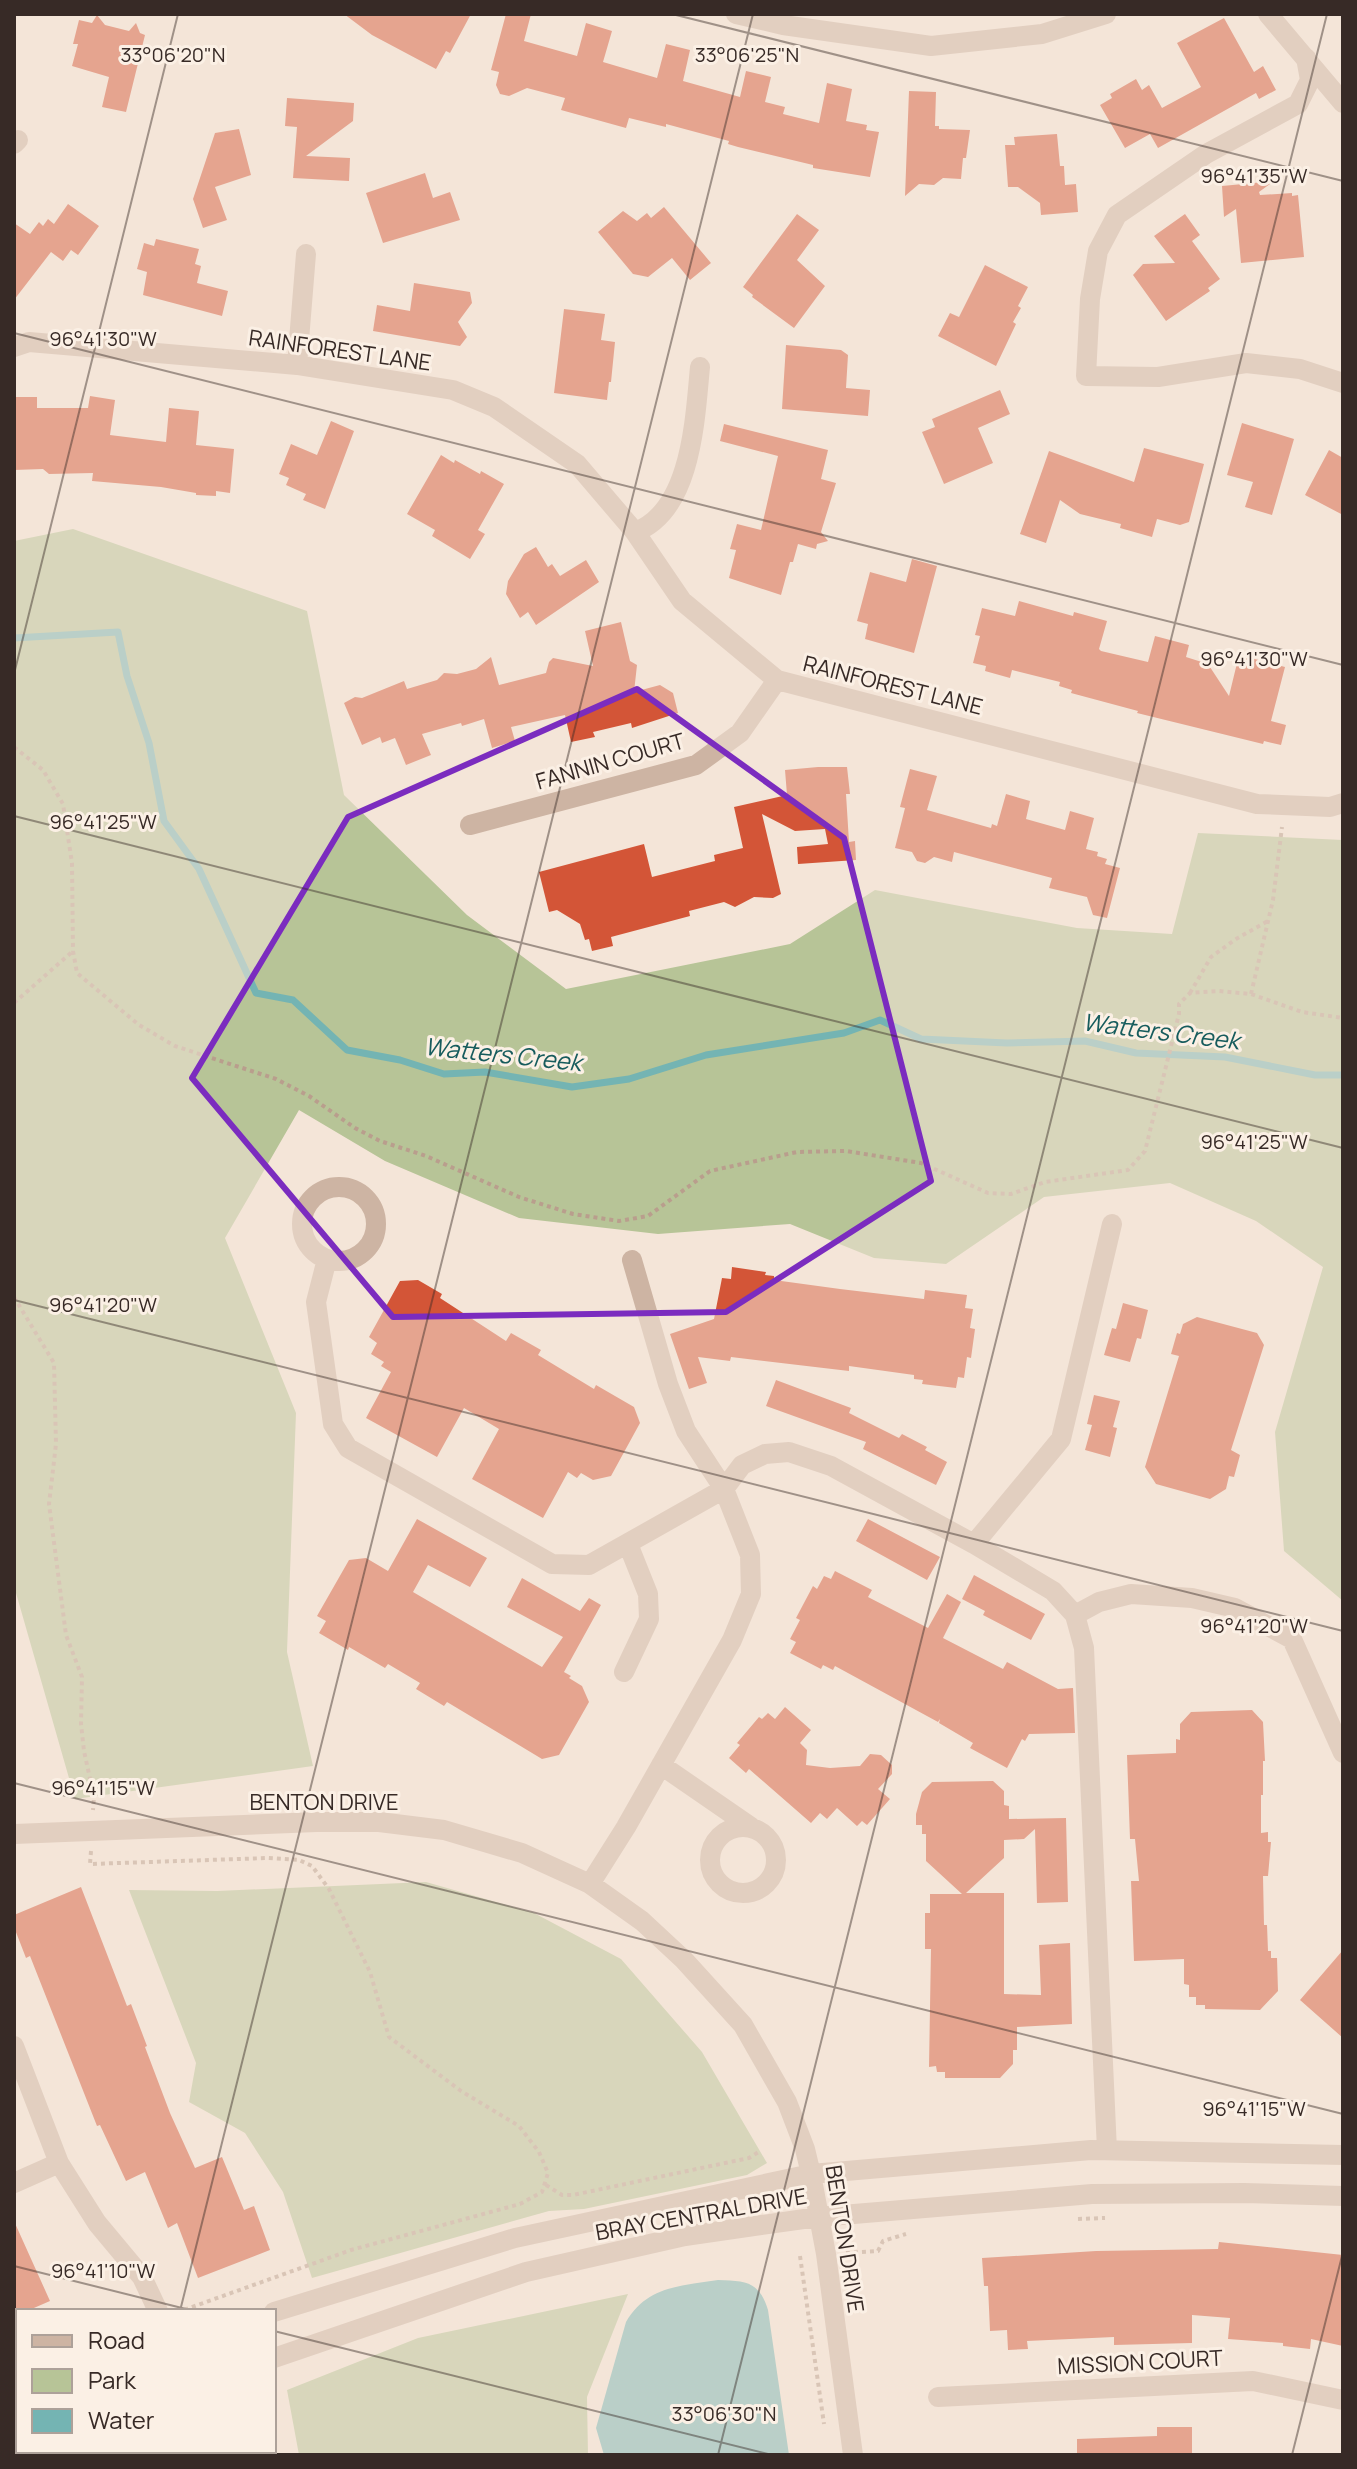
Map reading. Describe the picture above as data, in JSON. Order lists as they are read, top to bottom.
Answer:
{
  "streets": {
    "street": [
      "RAINFOREST LANE",
      "FANNIN COURT",
      "BENTON DRIVE",
      "BRAY CENTRAL DRIVE",
      "MISSION COURT"
    ]
  },
  "crossings": [
    ["RAINFOREST LANE", "FANNIN COURT"],
    ["BENTON DRIVE", "BRAY CENTRAL DRIVE"]
  ],
  "water": ["Watters Creek"],
  "legend": ["Road", "Park", "Water"],
  "coordinates": [
    "33°06'20\"N",
    "33°06'25\"N",
    "96°41'35\"W",
    "96°41'30\"W",
    "96°41'25\"W",
    "96°41'20\"W",
    "96°41'15\"W",
    "96°41'10\"W",
    "33°06'30\"N"
  ]
}
